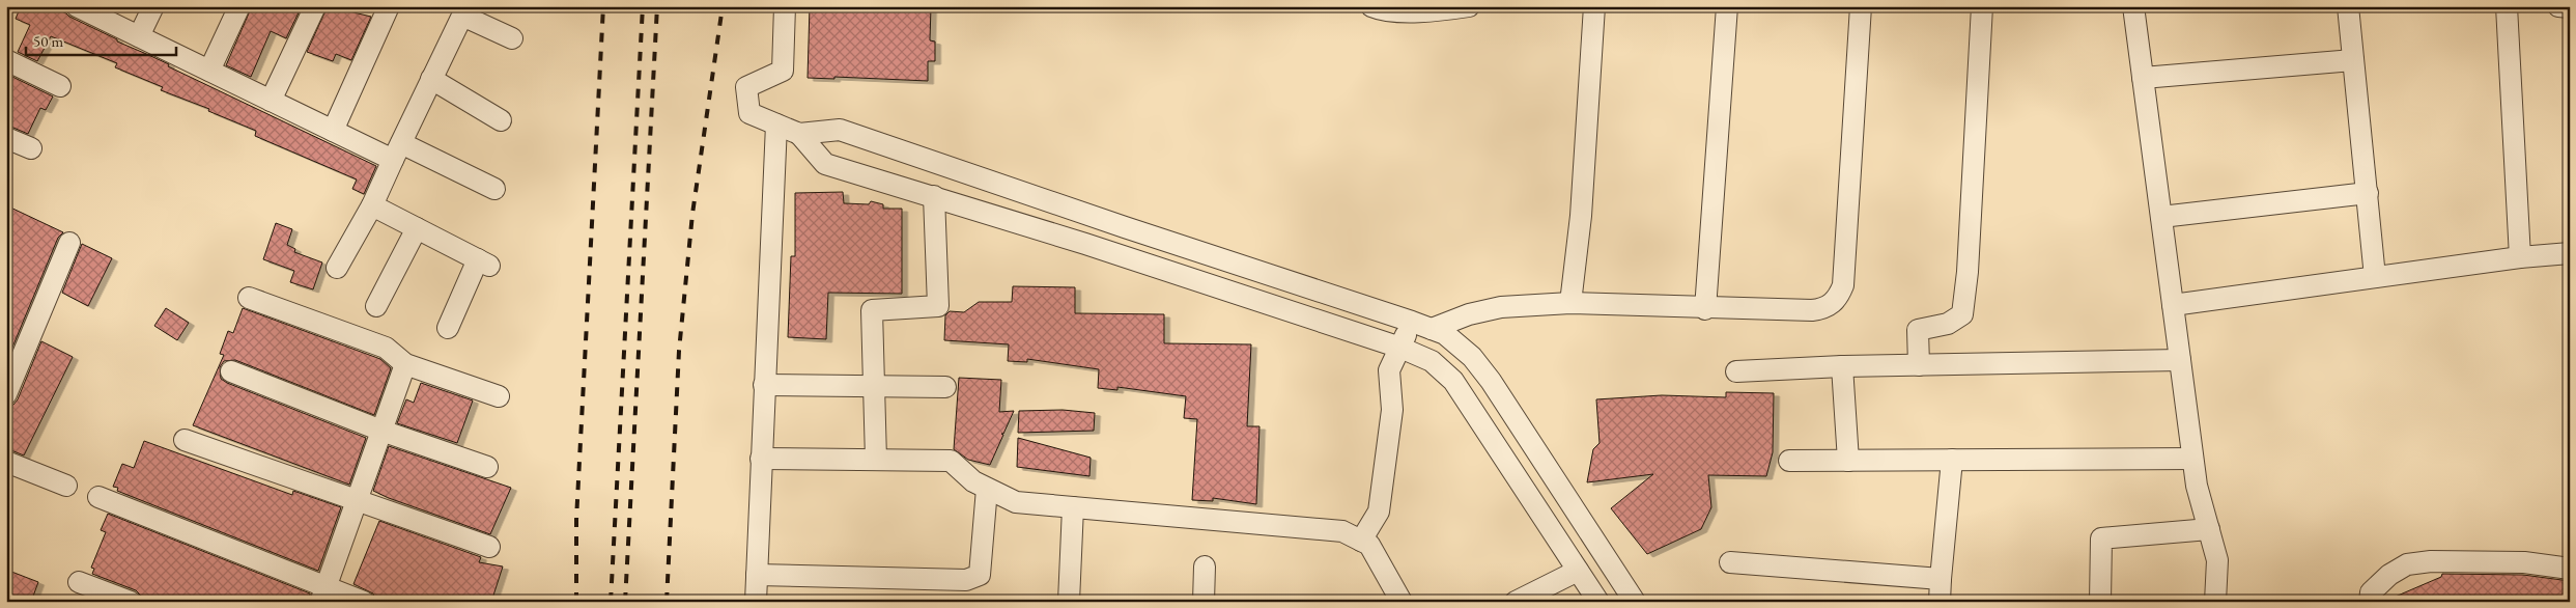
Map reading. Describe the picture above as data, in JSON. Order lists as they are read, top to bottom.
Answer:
{
  "scale_bar": "50 m"
}
